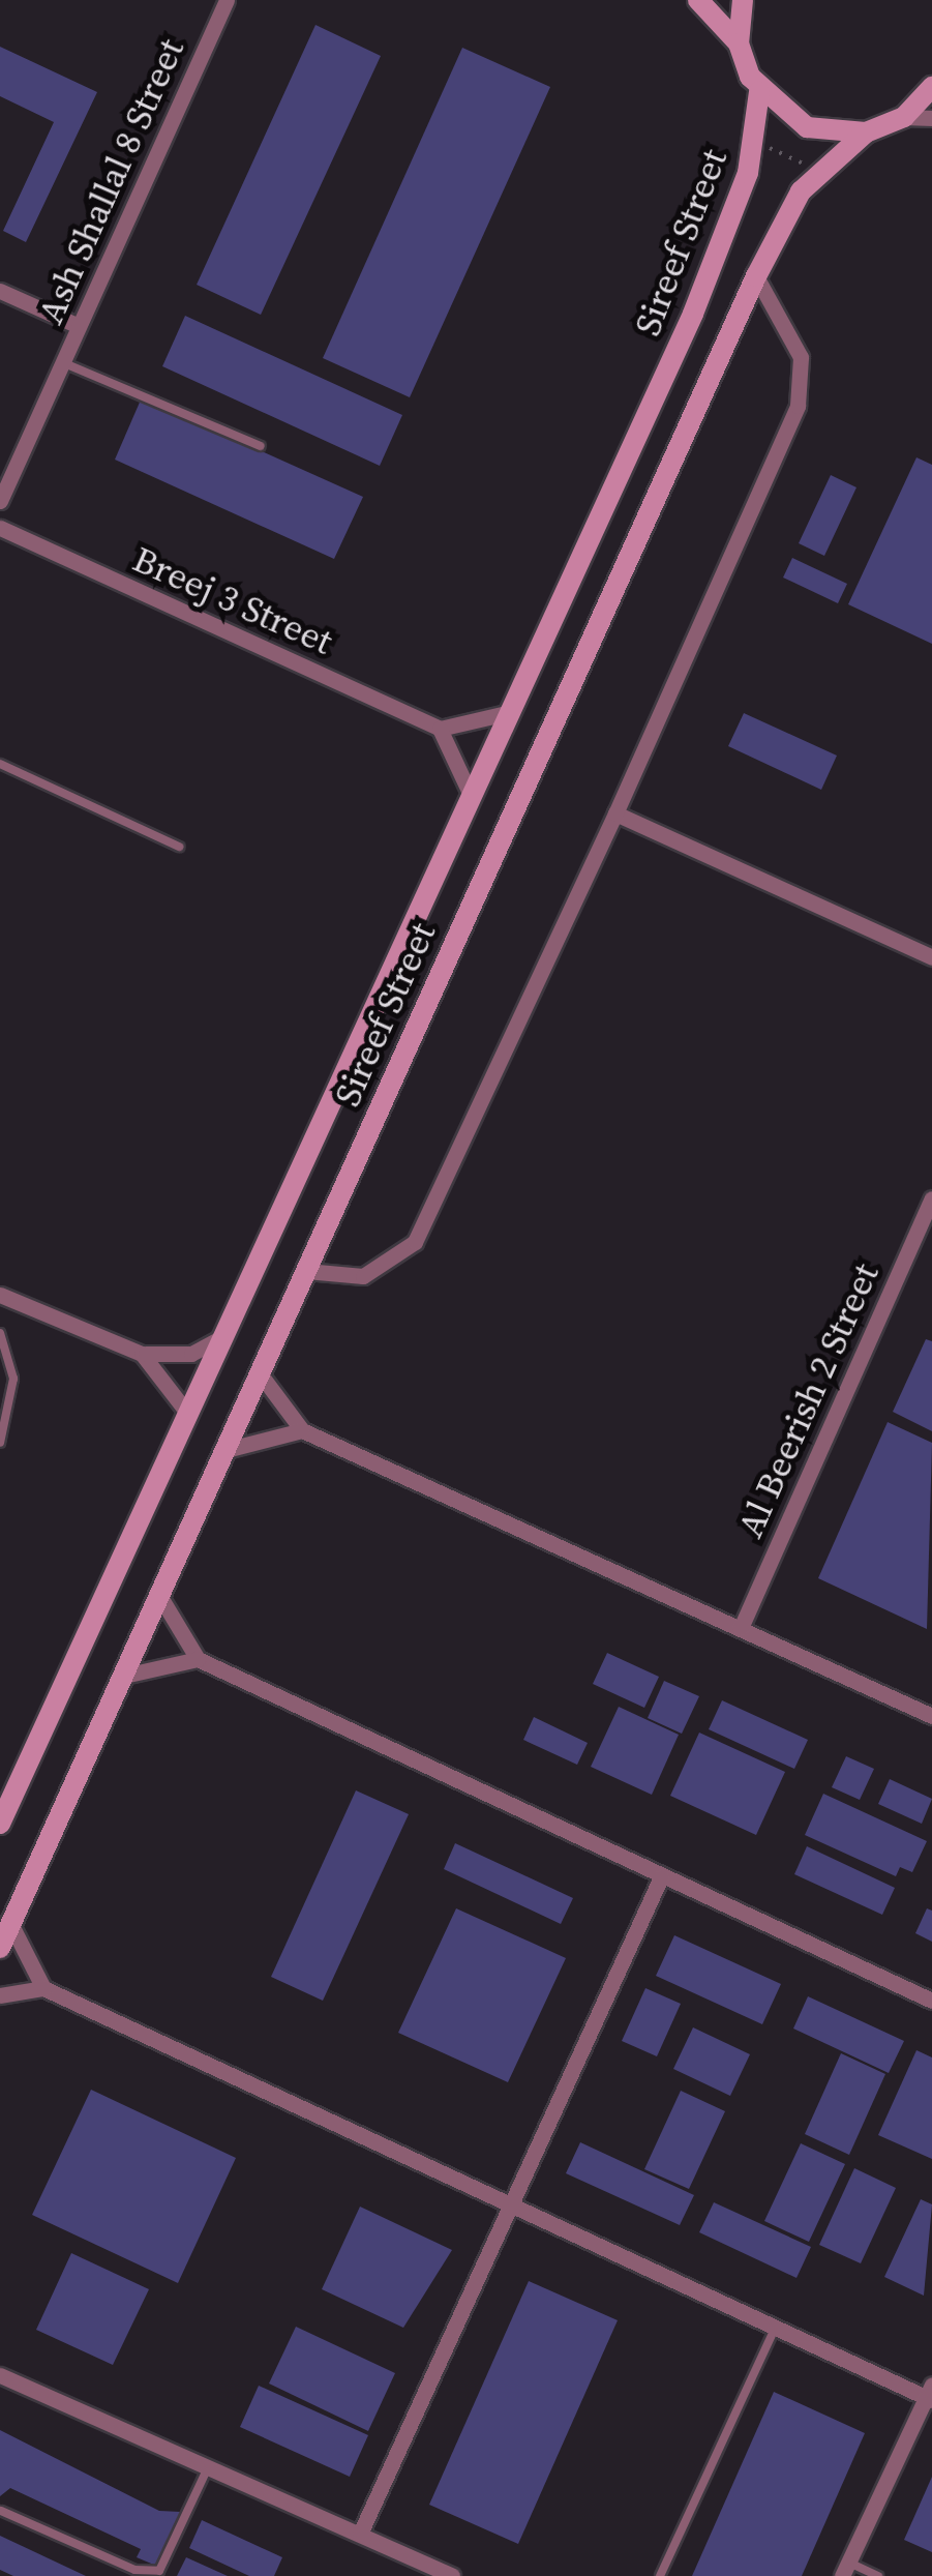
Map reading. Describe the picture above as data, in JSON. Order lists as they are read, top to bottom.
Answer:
{
  "streets": {
    "main road": ["Sireef Street"],
    "street": ["Ash Shallal 8 Street", "Breej 3 Street", "Al Beerish 2 Street"]
  }
}
